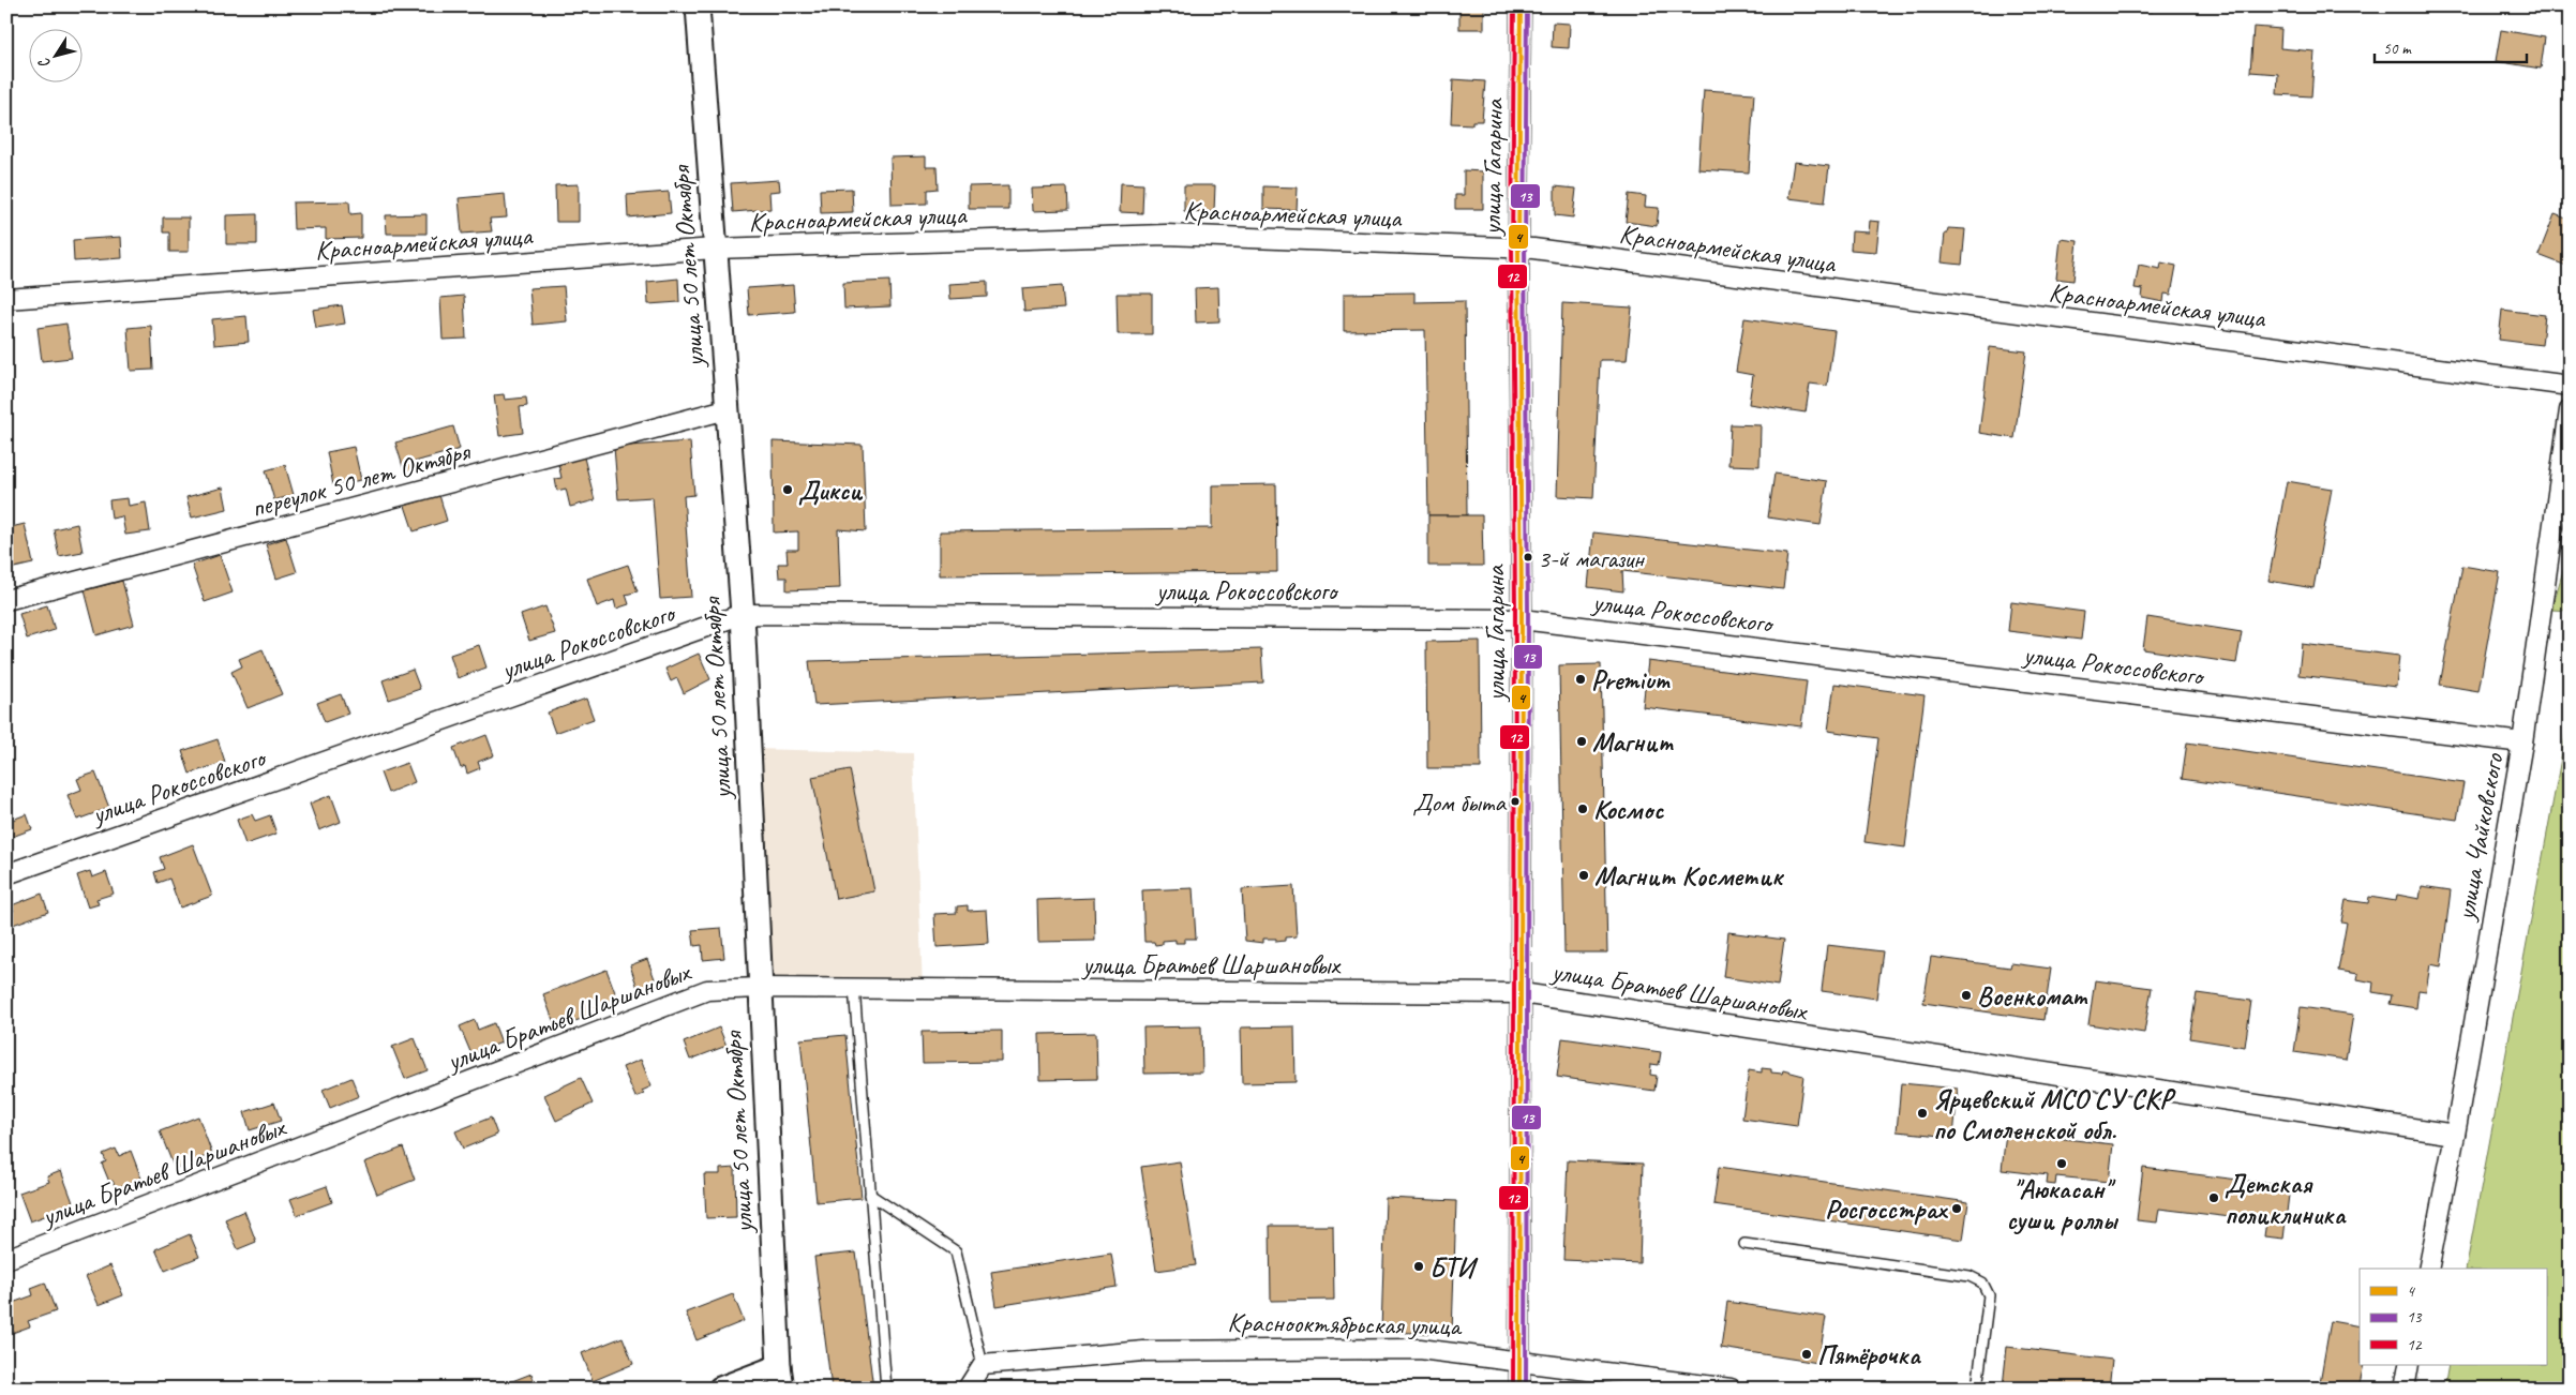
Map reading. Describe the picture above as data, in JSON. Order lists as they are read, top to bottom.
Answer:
{
  "streets": {
    "street": [
      "улица Гагарина",
      "Красноармейская улица",
      "улица 50 лет Октября",
      "переулок 50 лет Октября",
      "улица Рокоссовского",
      "улица Чайковского",
      "улица Братьев Шаршановых",
      "Краснооктябрьская улица"
    ]
  },
  "crossings": [
    ["улица Гагарина", "Красноармейская улица"],
    ["улица Гагарина", "улица Рокоссовского"],
    ["улица Гагарина", "улица Братьев Шаршановых"],
    ["улица Гагарина", "Краснооктябрьская улица"],
    ["Красноармейская улица", "улица 50 лет Октября"],
    ["улица 50 лет Октября", "переулок 50 лет Октября"],
    ["улица 50 лет Октября", "улица Рокоссовского"],
    ["улица 50 лет Октября", "улица Братьев Шаршановых"],
    ["улица Рокоссовского", "улица Чайковского"],
    ["улица Чайковского", "улица Братьев Шаршановых"]
  ],
  "places": [
    "Дикси",
    "3-й магазин",
    "Premium",
    "Магнит",
    "Дом быта",
    "Космос",
    "Магнит Косметик",
    "Военкомат",
    "Ярцевский МСО СУ СКР по Смоленской обл.",
    "\"Аюкасан\" суши роллы",
    "Детская поликлиника",
    "Росгосстрах",
    "БТИ",
    "Пятёрочка"
  ],
  "lines": ["transit line 4", "transit line 13", "transit line 12"],
  "legend": ["4", "13", "12"],
  "scale_bar": "50 m",
  "north": "bottom left"
}
